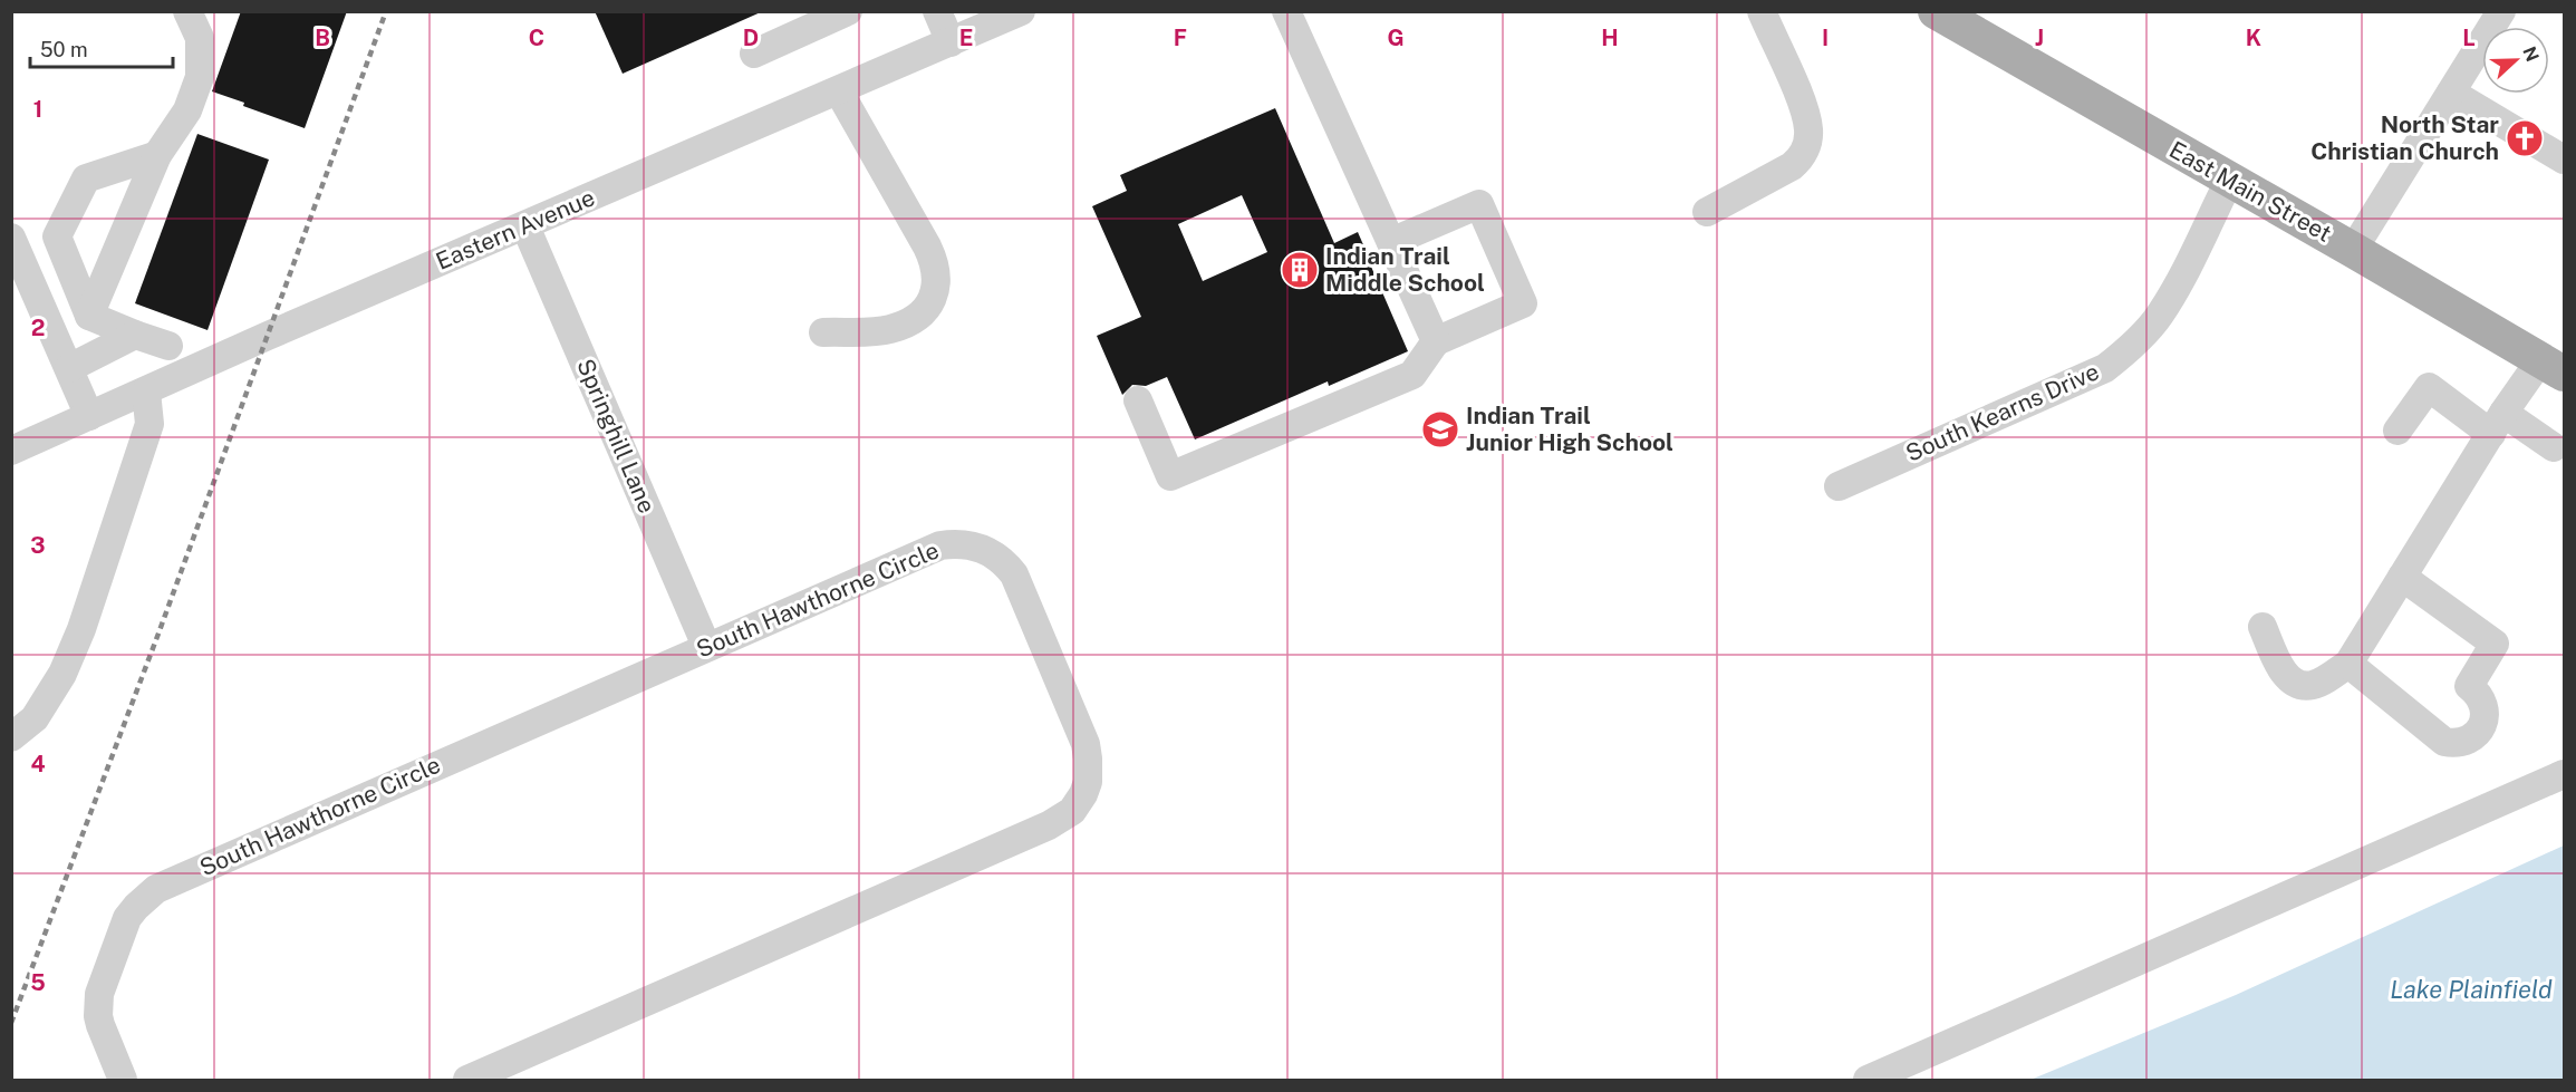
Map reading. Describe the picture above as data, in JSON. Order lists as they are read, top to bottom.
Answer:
{
  "streets": {
    "main road": ["East Main Street"],
    "street": [
      "Eastern Avenue",
      "South Kearns Drive",
      "Springhill Lane",
      "South Hawthorne Circle"
    ]
  },
  "crossings": [
    ["East Main Street", "South Kearns Drive"],
    ["Eastern Avenue", "Springhill Lane"],
    ["Springhill Lane", "South Hawthorne Circle"]
  ],
  "water": ["Lake Plainfield"],
  "places": {
    "church": ["North Star Christian Church"],
    "building": ["Indian Trail Middle School"],
    "school or university": ["Indian Trail Junior High School"]
  },
  "scale_bar": "50 m",
  "north": "right",
  "grid": {
    "columns": [
      "B",
      "C",
      "D",
      "E",
      "F",
      "G",
      "H",
      "I",
      "J",
      "K",
      "L"
    ],
    "rows": [
      "1",
      "2",
      "3",
      "4",
      "5"
    ]
  }
}
